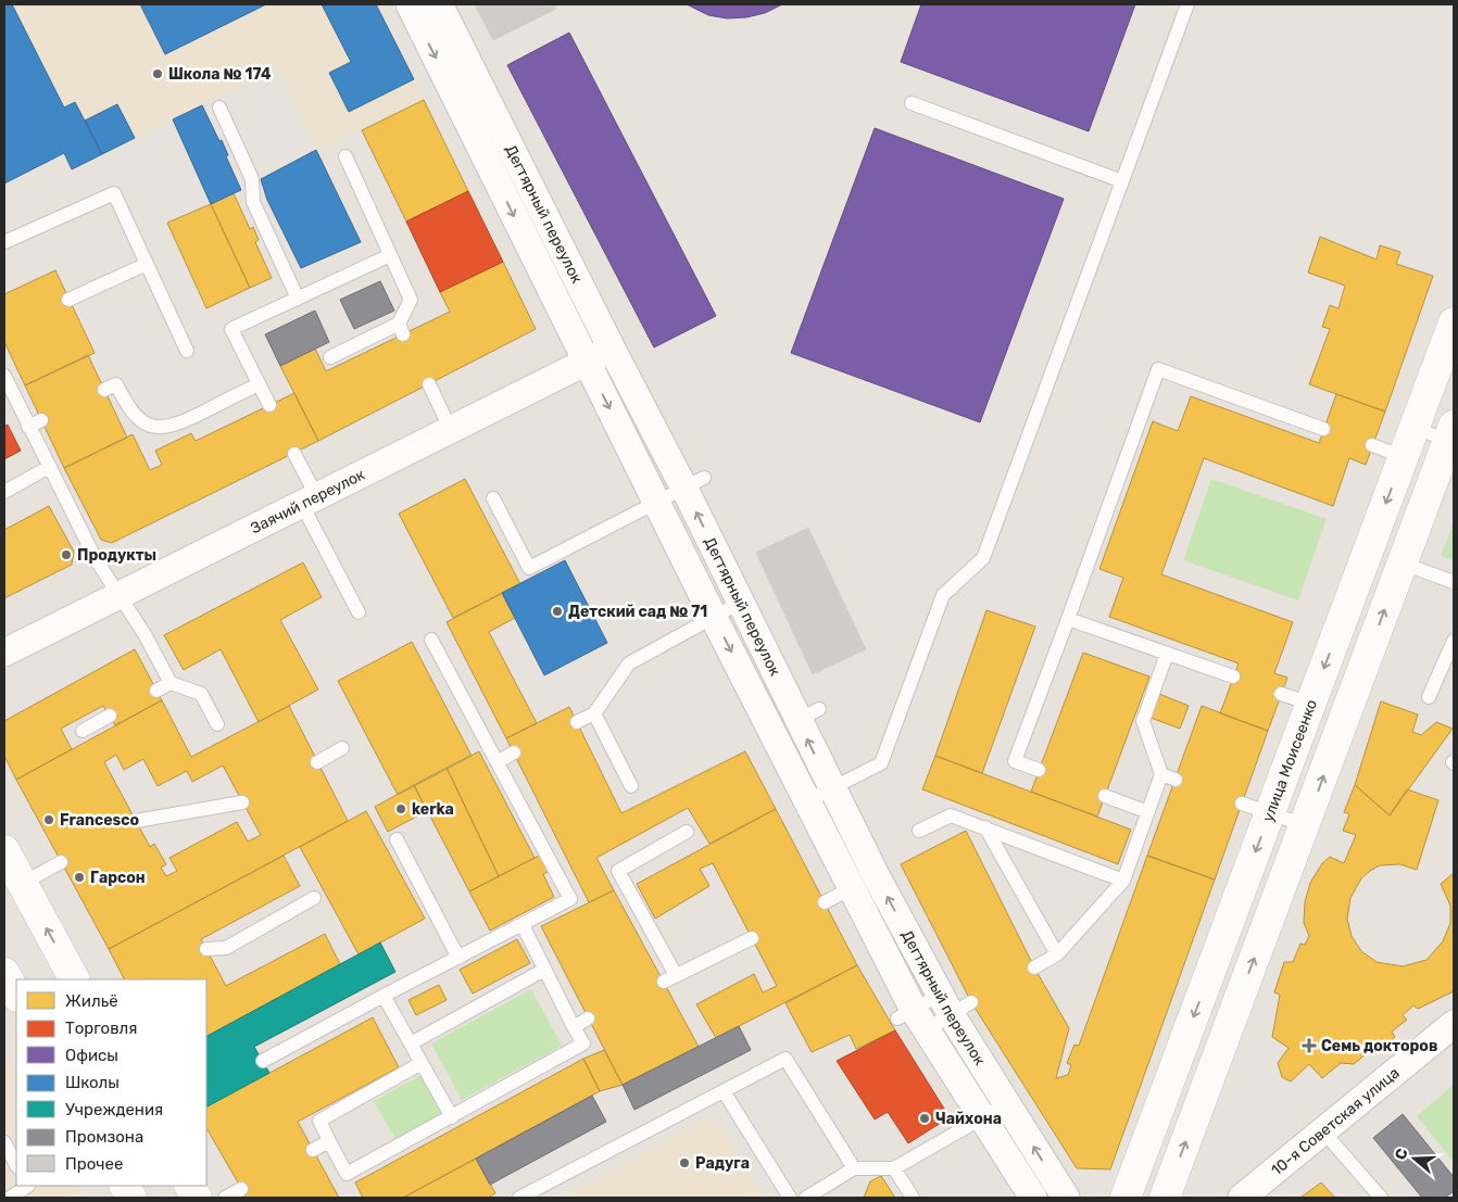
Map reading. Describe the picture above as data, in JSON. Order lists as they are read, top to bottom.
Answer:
{
  "streets": {
    "street": [
      "Дегтярный переулок",
      "Заячий переулок",
      "улица Моисеенко",
      "10-я Советская улица"
    ]
  },
  "crossings": [
    ["Дегтярный переулок", "Заячий переулок"]
  ],
  "places": {
    "other": [
      "Школа № 174",
      "Продукты",
      "Детский сад № 71",
      "kerka",
      "Francesco",
      "Гарсон",
      "Чайхона",
      "Радуга"
    ],
    "health": ["Семь докторов"]
  },
  "legend": [
    "Жильё",
    "Торговля",
    "Офисы",
    "Школы",
    "Учреждения",
    "Промзона",
    "Прочее"
  ],
  "north": "left"
}
